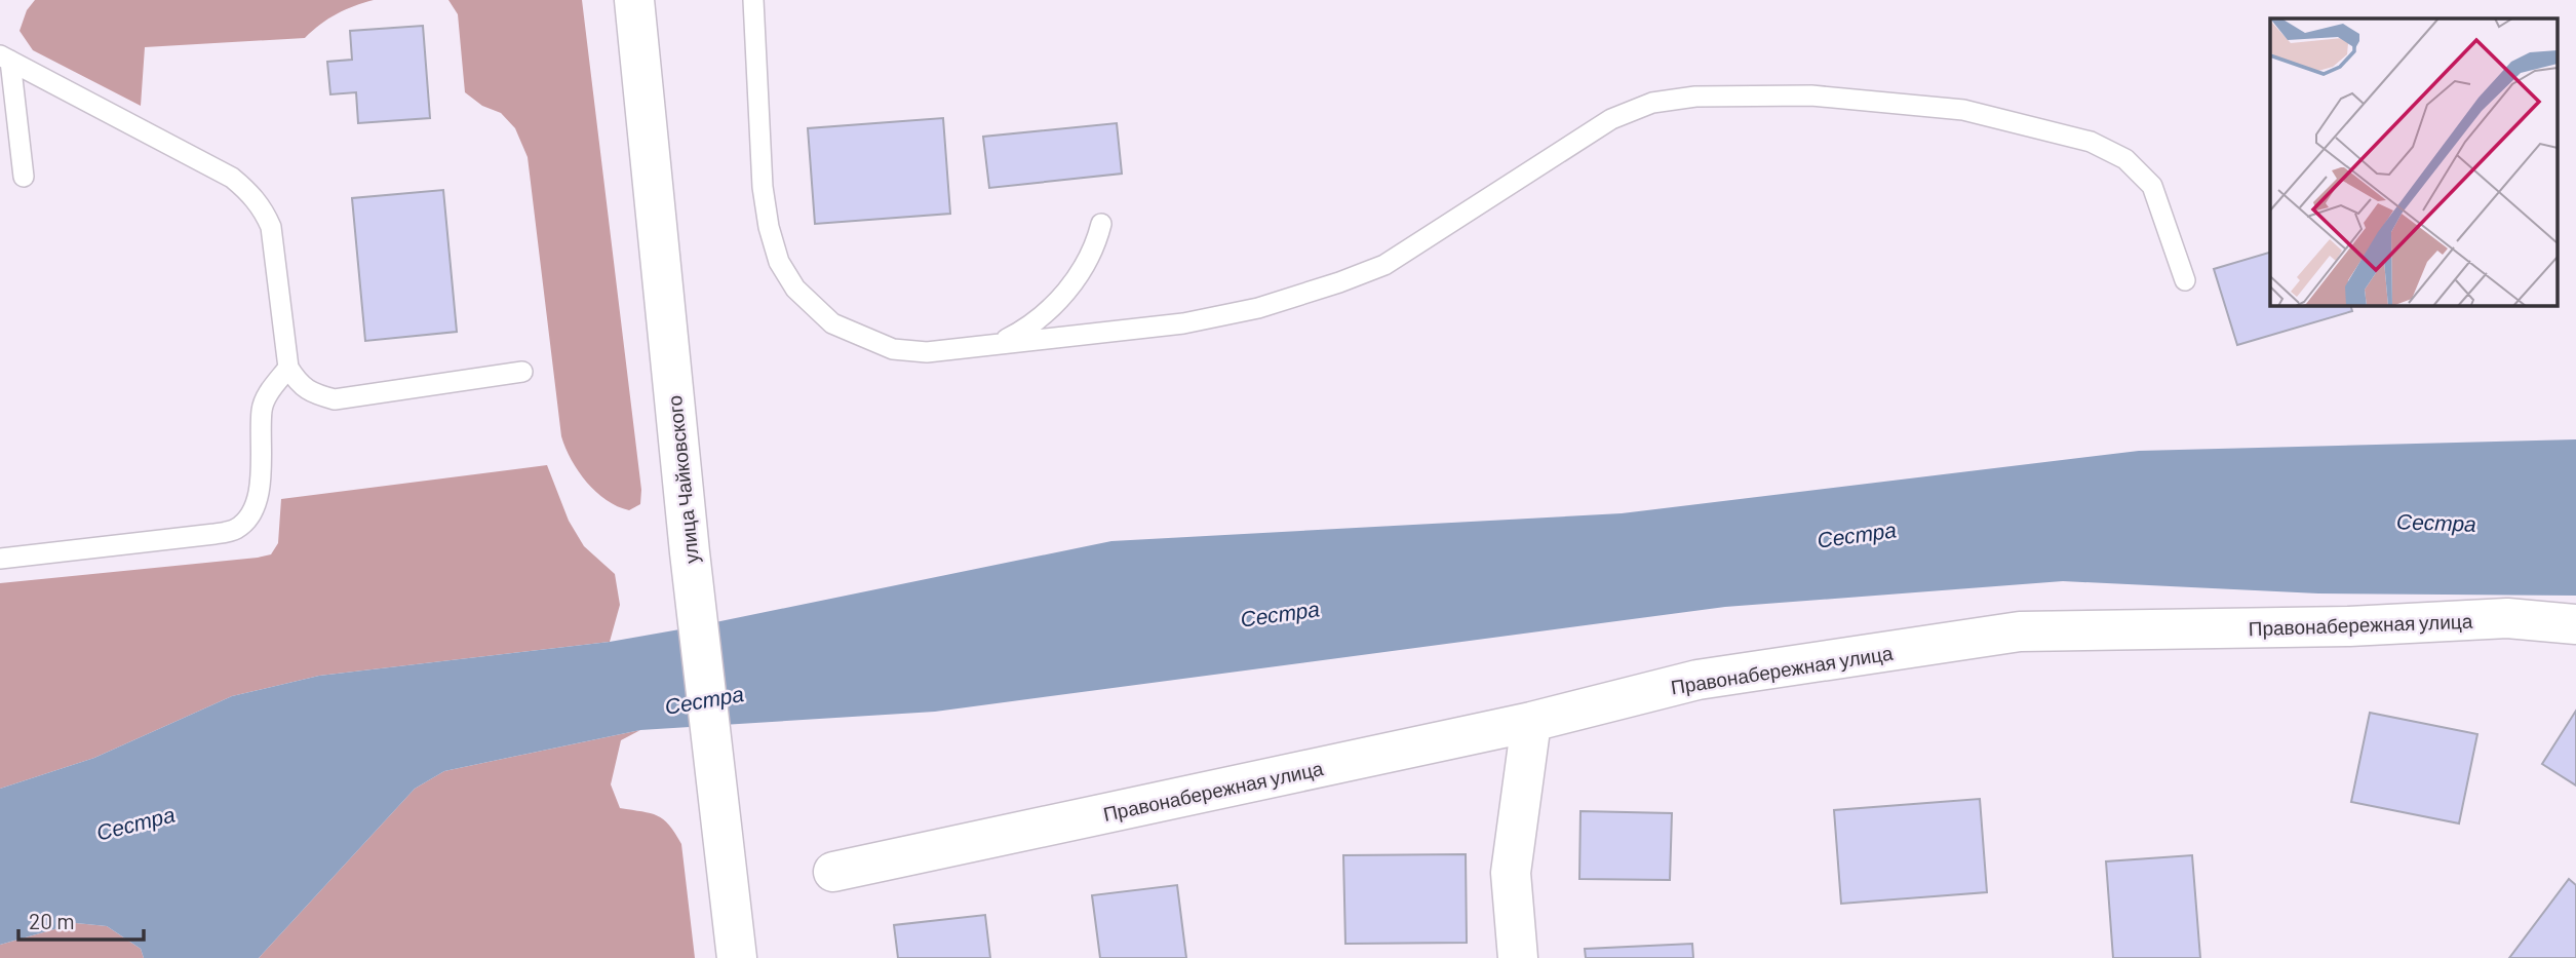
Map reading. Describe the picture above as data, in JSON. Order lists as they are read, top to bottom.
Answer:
{
  "streets": {
    "street": ["улица Чайковского", "Правонабережная улица"]
  },
  "water": ["Сестра"],
  "scale_bar": "20 m"
}
